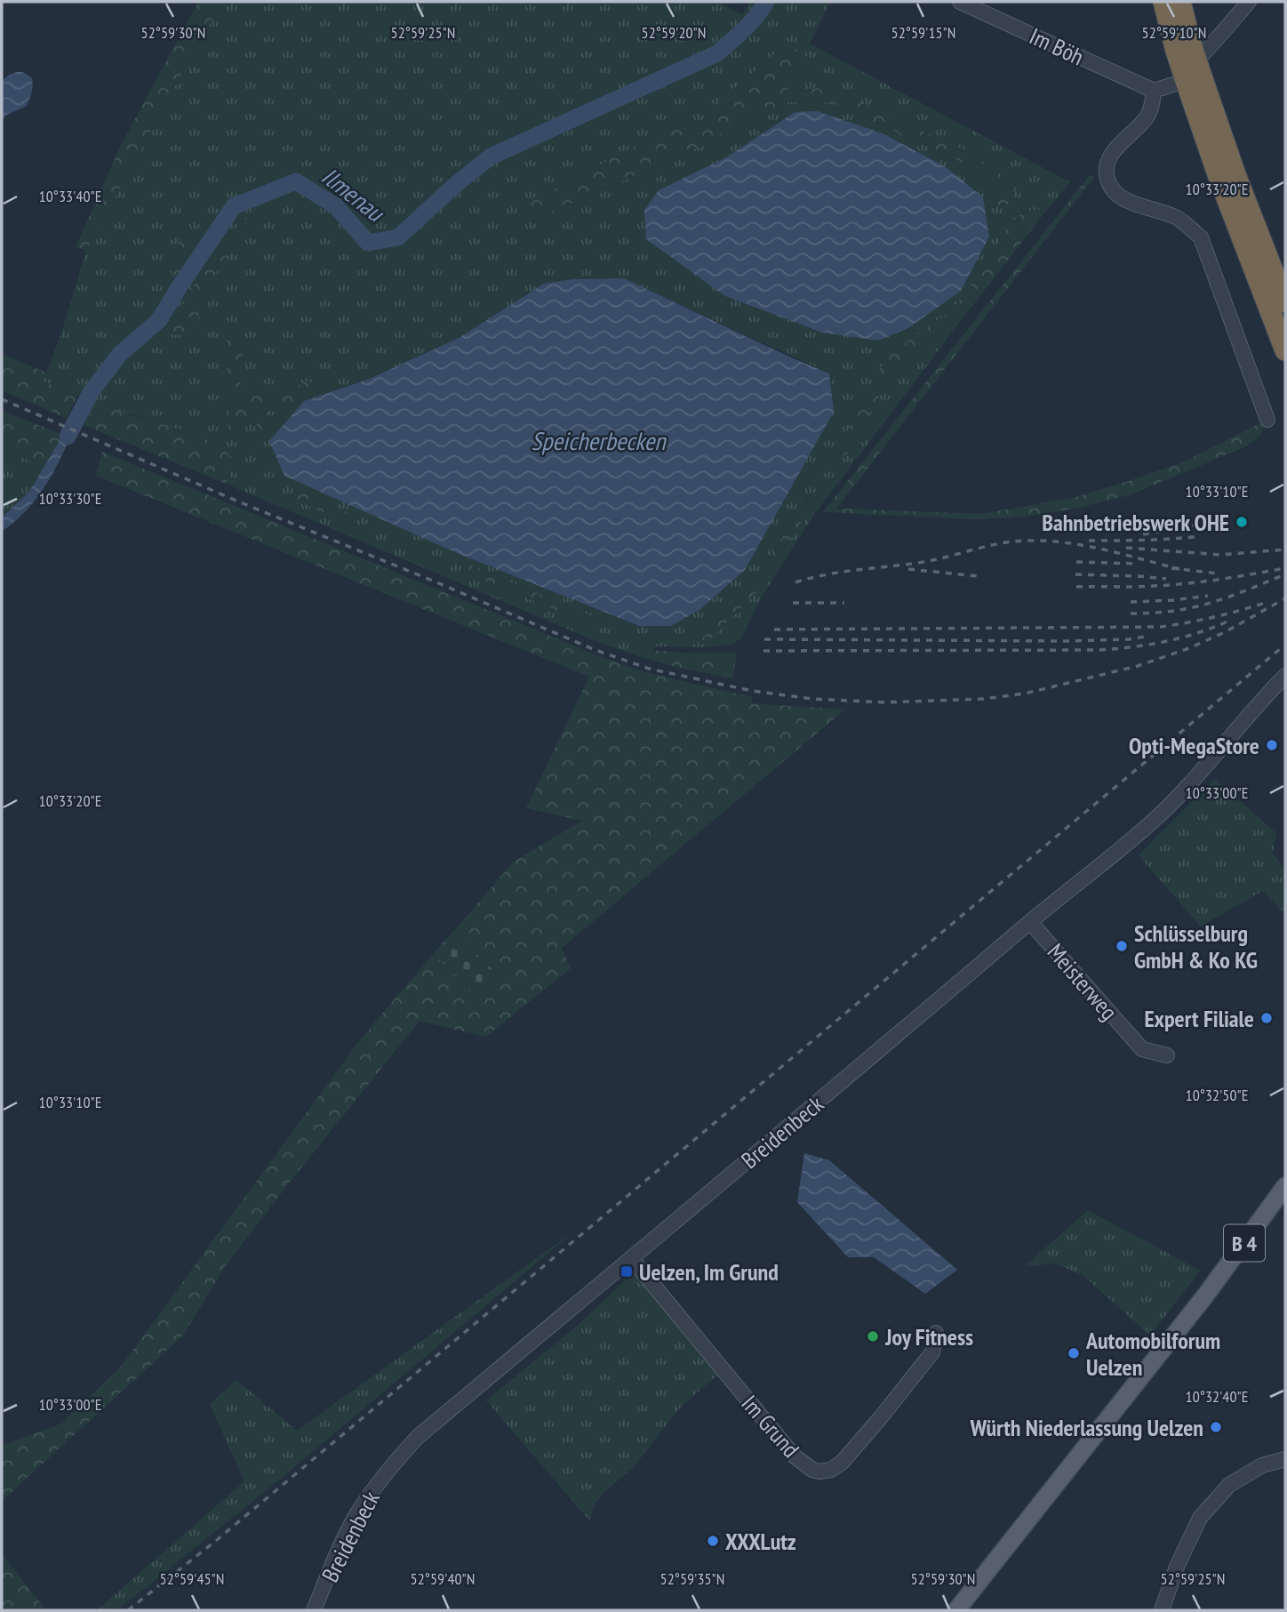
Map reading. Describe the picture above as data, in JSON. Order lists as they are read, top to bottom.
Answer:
{
  "streets": {
    "main road": ["B 4"],
    "street": [
      "Im Böh",
      "Meisterweg",
      "Breidenbeck",
      "Im Grund"
    ]
  },
  "crossings": [
    ["Meisterweg", "Breidenbeck"],
    ["Breidenbeck", "Im Grund"]
  ],
  "water": ["Ilmenau", "Speicherbecken"],
  "places": {
    "other": [
      "Bahnbetriebswerk OHE",
      "Opti-MegaStore",
      "Schlüsselburg GmbH & Ko KG",
      "Expert Filiale",
      "Joy Fitness",
      "Automobilforum Uelzen",
      "Würth Niederlassung Uelzen",
      "XXXLutz"
    ],
    "transit": ["Uelzen, Im Grund"]
  },
  "coordinates": [
    "52°59'30\"N",
    "52°59'25\"N",
    "52°59'20\"N",
    "52°59'10\"N",
    "52°59'15\"N",
    "10°33'20\"E",
    "10°33'40\"E",
    "10°33'10\"E",
    "10°33'30\"E",
    "10°33'00\"E",
    "10°32'50\"E",
    "10°32'40\"E",
    "52°59'45\"N",
    "52°59'40\"N",
    "52°59'35\"N"
  ]
}
